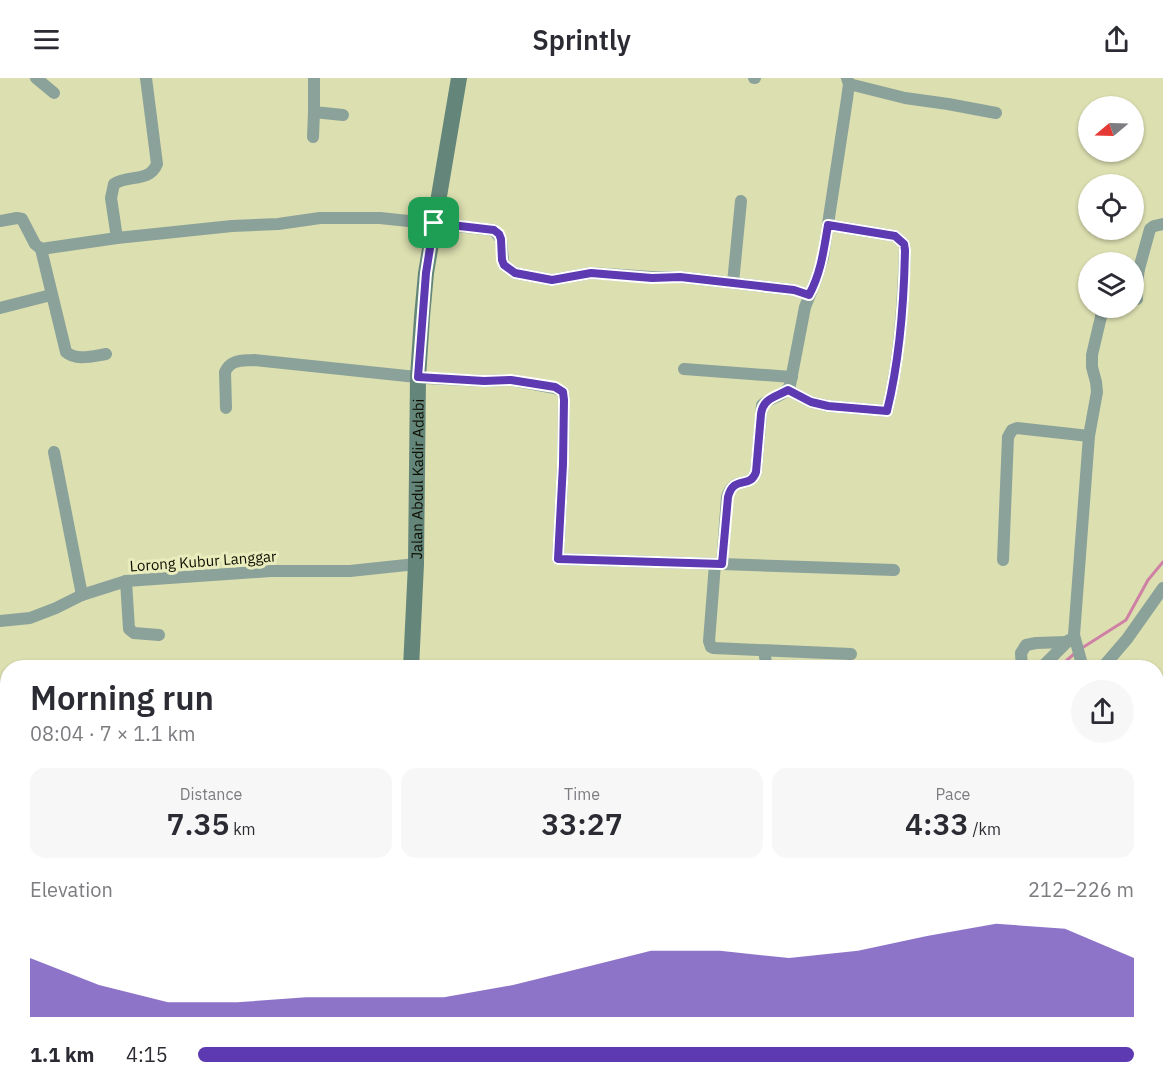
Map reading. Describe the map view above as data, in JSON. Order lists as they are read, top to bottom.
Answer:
{
  "streets": {
    "main road": ["Jalan Abdul Kadir Adabi"],
    "street": ["Lorong Kubur Langgar"]
  },
  "crossings": [
    ["Jalan Abdul Kadir Adabi", "Lorong Kubur Langgar"]
  ],
  "north": "left",
  "page": {
    "header": "Sprintly",
    "heading": ["Morning run", "08:04 · 7 × 1.1 km"],
    "stats": [
      ["Distance", "7.35 km"],
      ["Time", "33:27"],
      ["Pace", "4:33 /km"]
    ],
    "chart": ["Elevation", "212–226 m"],
    "list": [
      {
        "name": "1.1 km",
        "note": "4:15"
      }
    ]
  }
}
